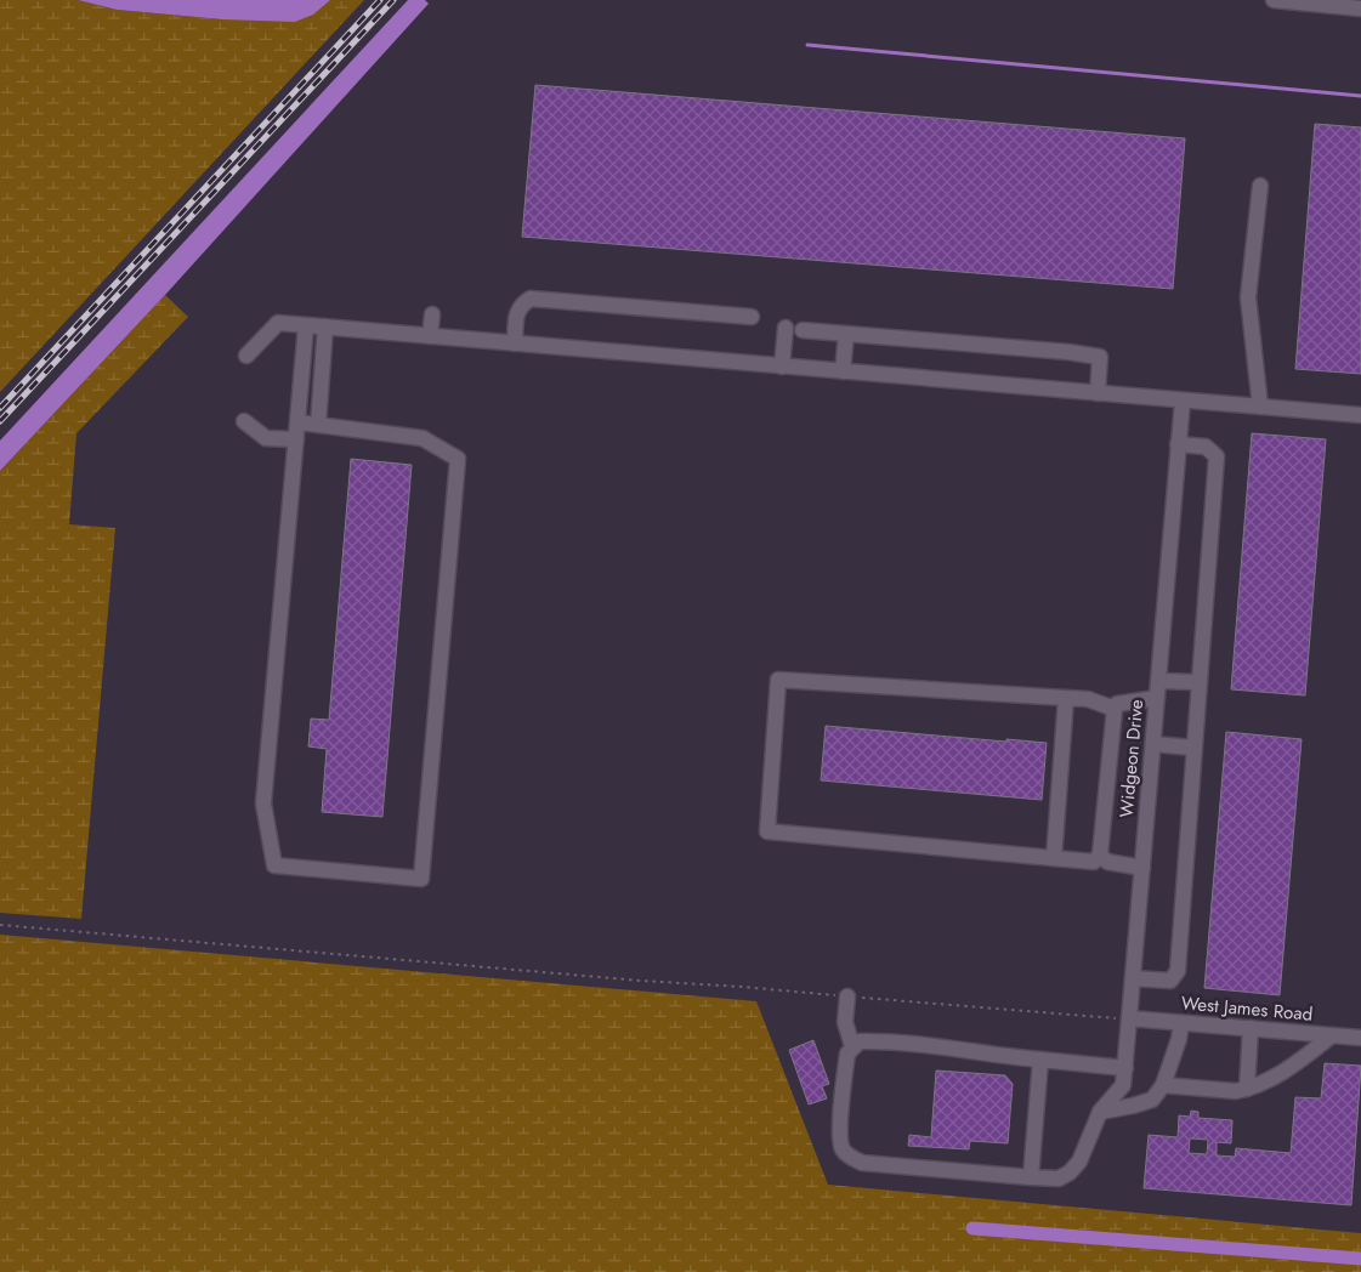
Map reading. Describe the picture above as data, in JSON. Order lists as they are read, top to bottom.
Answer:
{
  "streets": {
    "street": ["Widgeon Drive", "West James Road"]
  },
  "crossings": [
    ["Widgeon Drive", "West James Road"]
  ]
}
